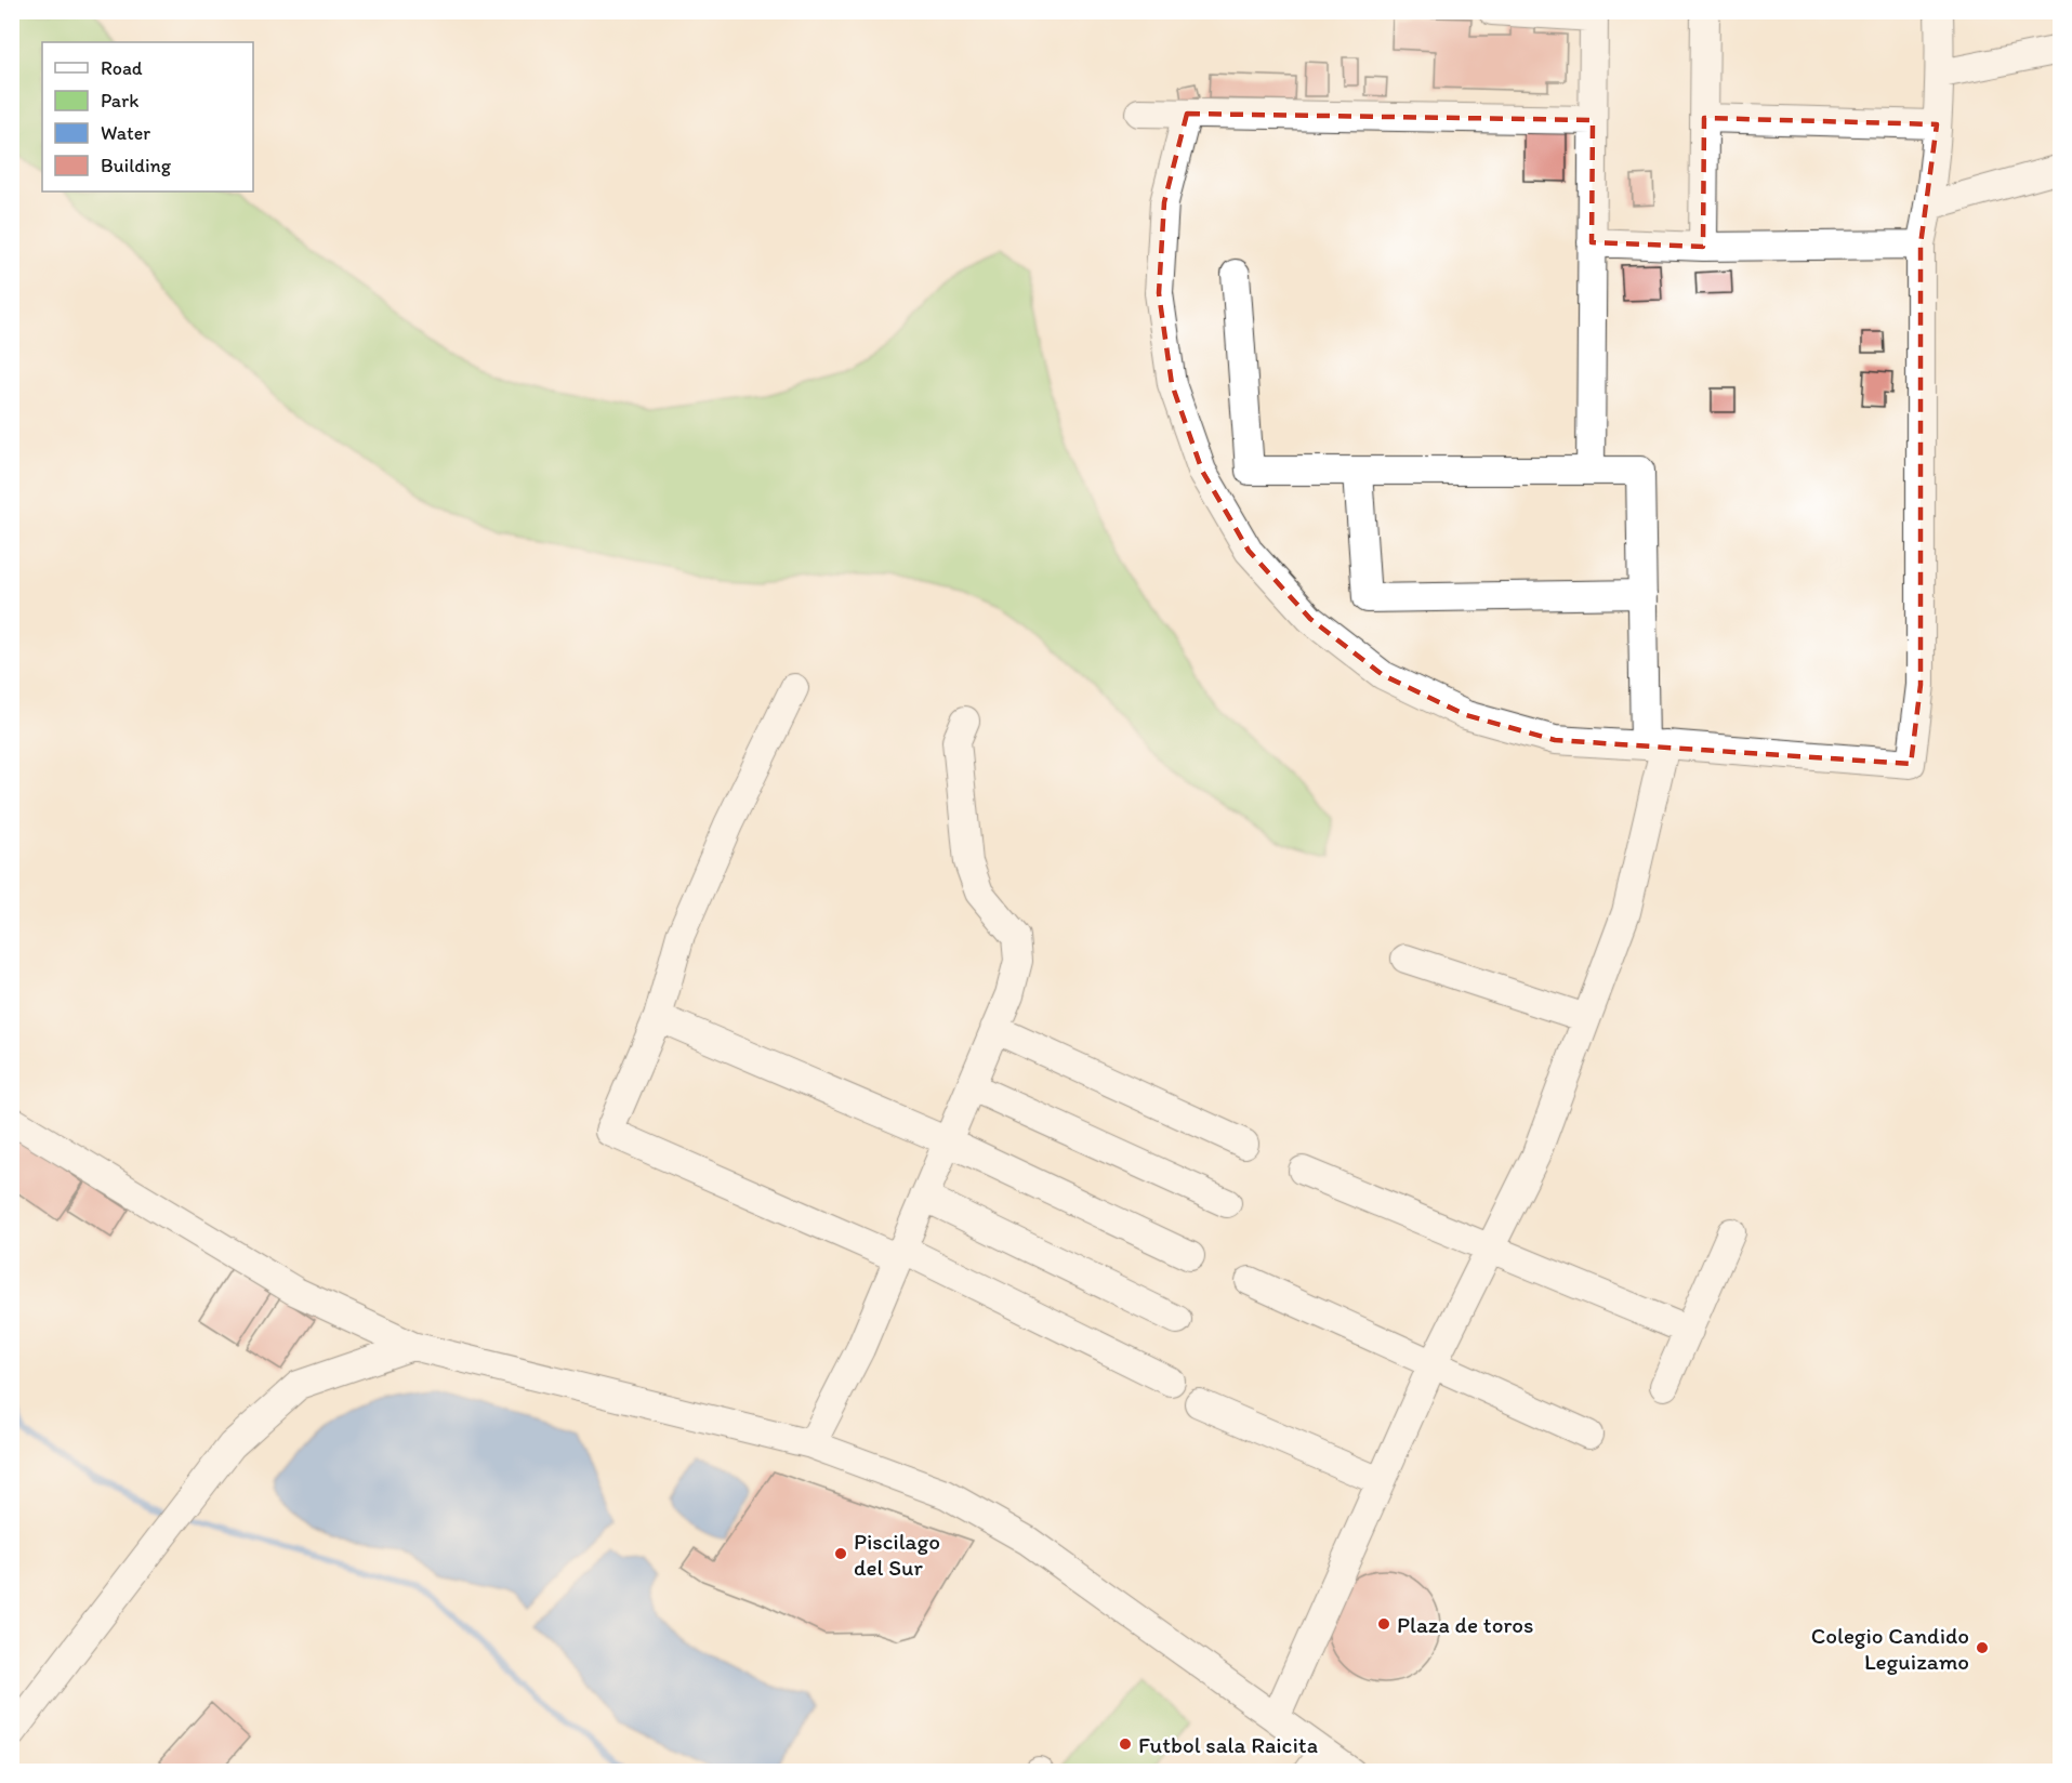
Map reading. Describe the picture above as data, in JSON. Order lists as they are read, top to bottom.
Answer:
{
  "places": [
    "Piscilago del Sur",
    "Plaza de toros",
    "Colegio Candido Leguizamo",
    "Futbol sala Raicita"
  ],
  "legend": [
    "Road",
    "Park",
    "Water",
    "Building"
  ]
}
